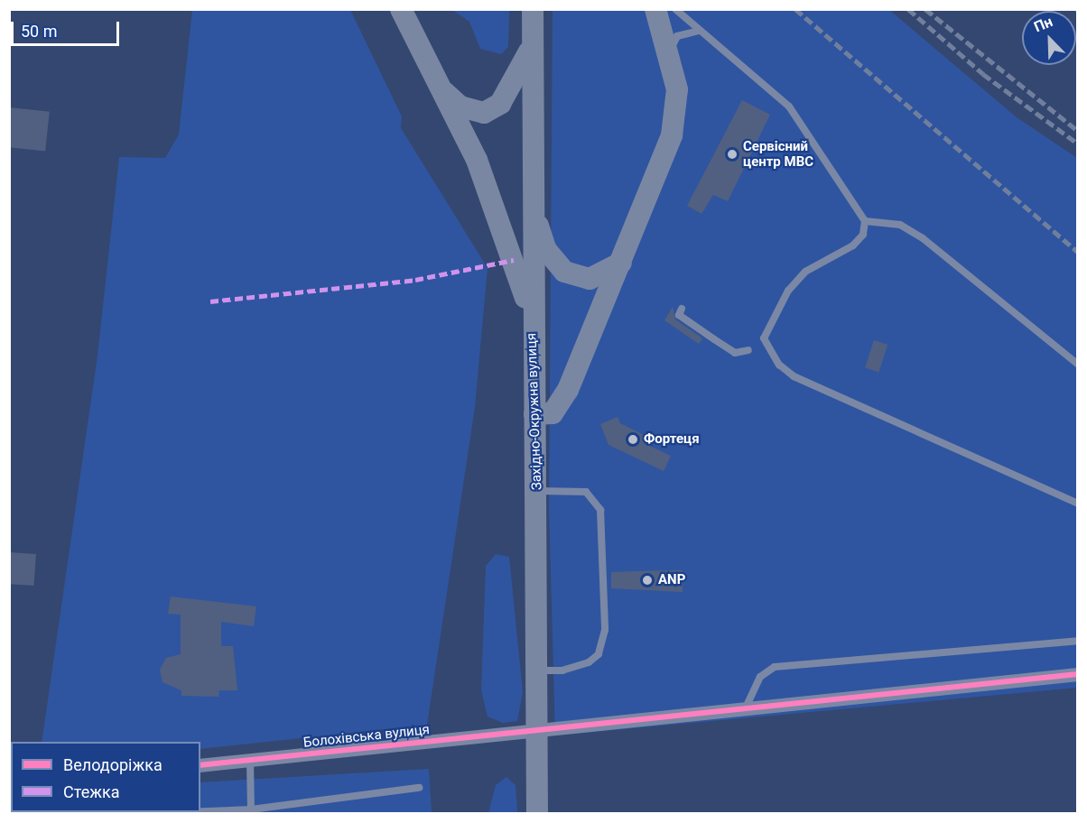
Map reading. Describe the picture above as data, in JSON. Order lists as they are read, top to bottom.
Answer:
{
  "streets": {
    "main road": ["Західно-Окружна вулиця"],
    "street": ["Болохівська вулиця"]
  },
  "crossings": [
    ["Західно-Окружна вулиця", "Болохівська вулиця"]
  ],
  "places": ["Сервісний центр МВС", "Фортеця", "ANP"],
  "legend": ["Велодоріжка", "Стежка"],
  "scale_bar": "50 m",
  "north": "top left"
}
